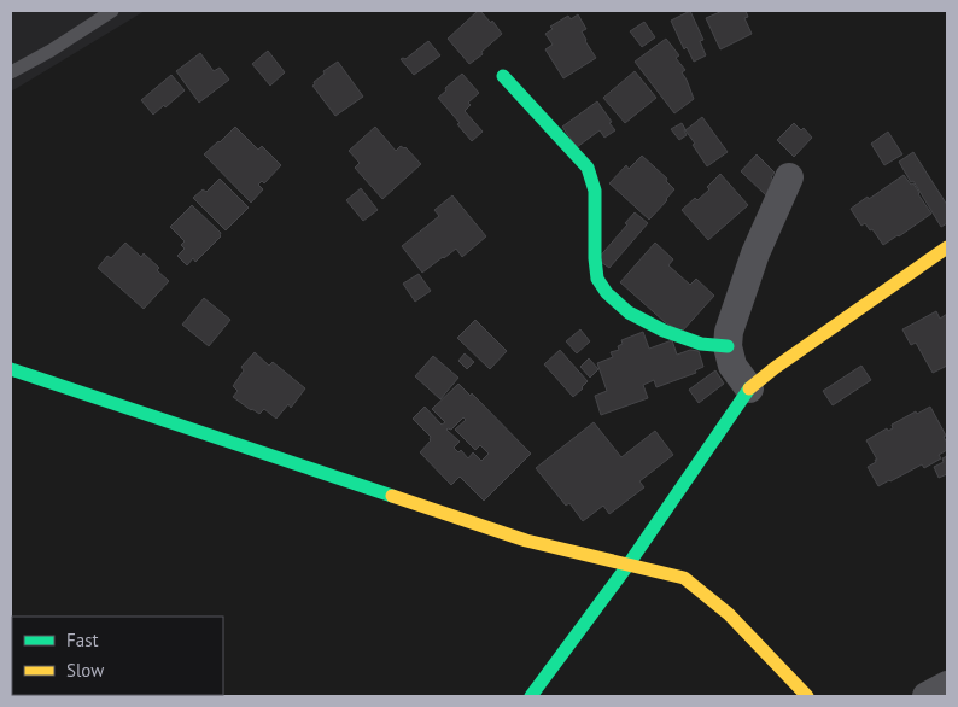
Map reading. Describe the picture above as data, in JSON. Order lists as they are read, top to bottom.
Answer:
{
  "legend": ["Fast", "Slow"]
}
